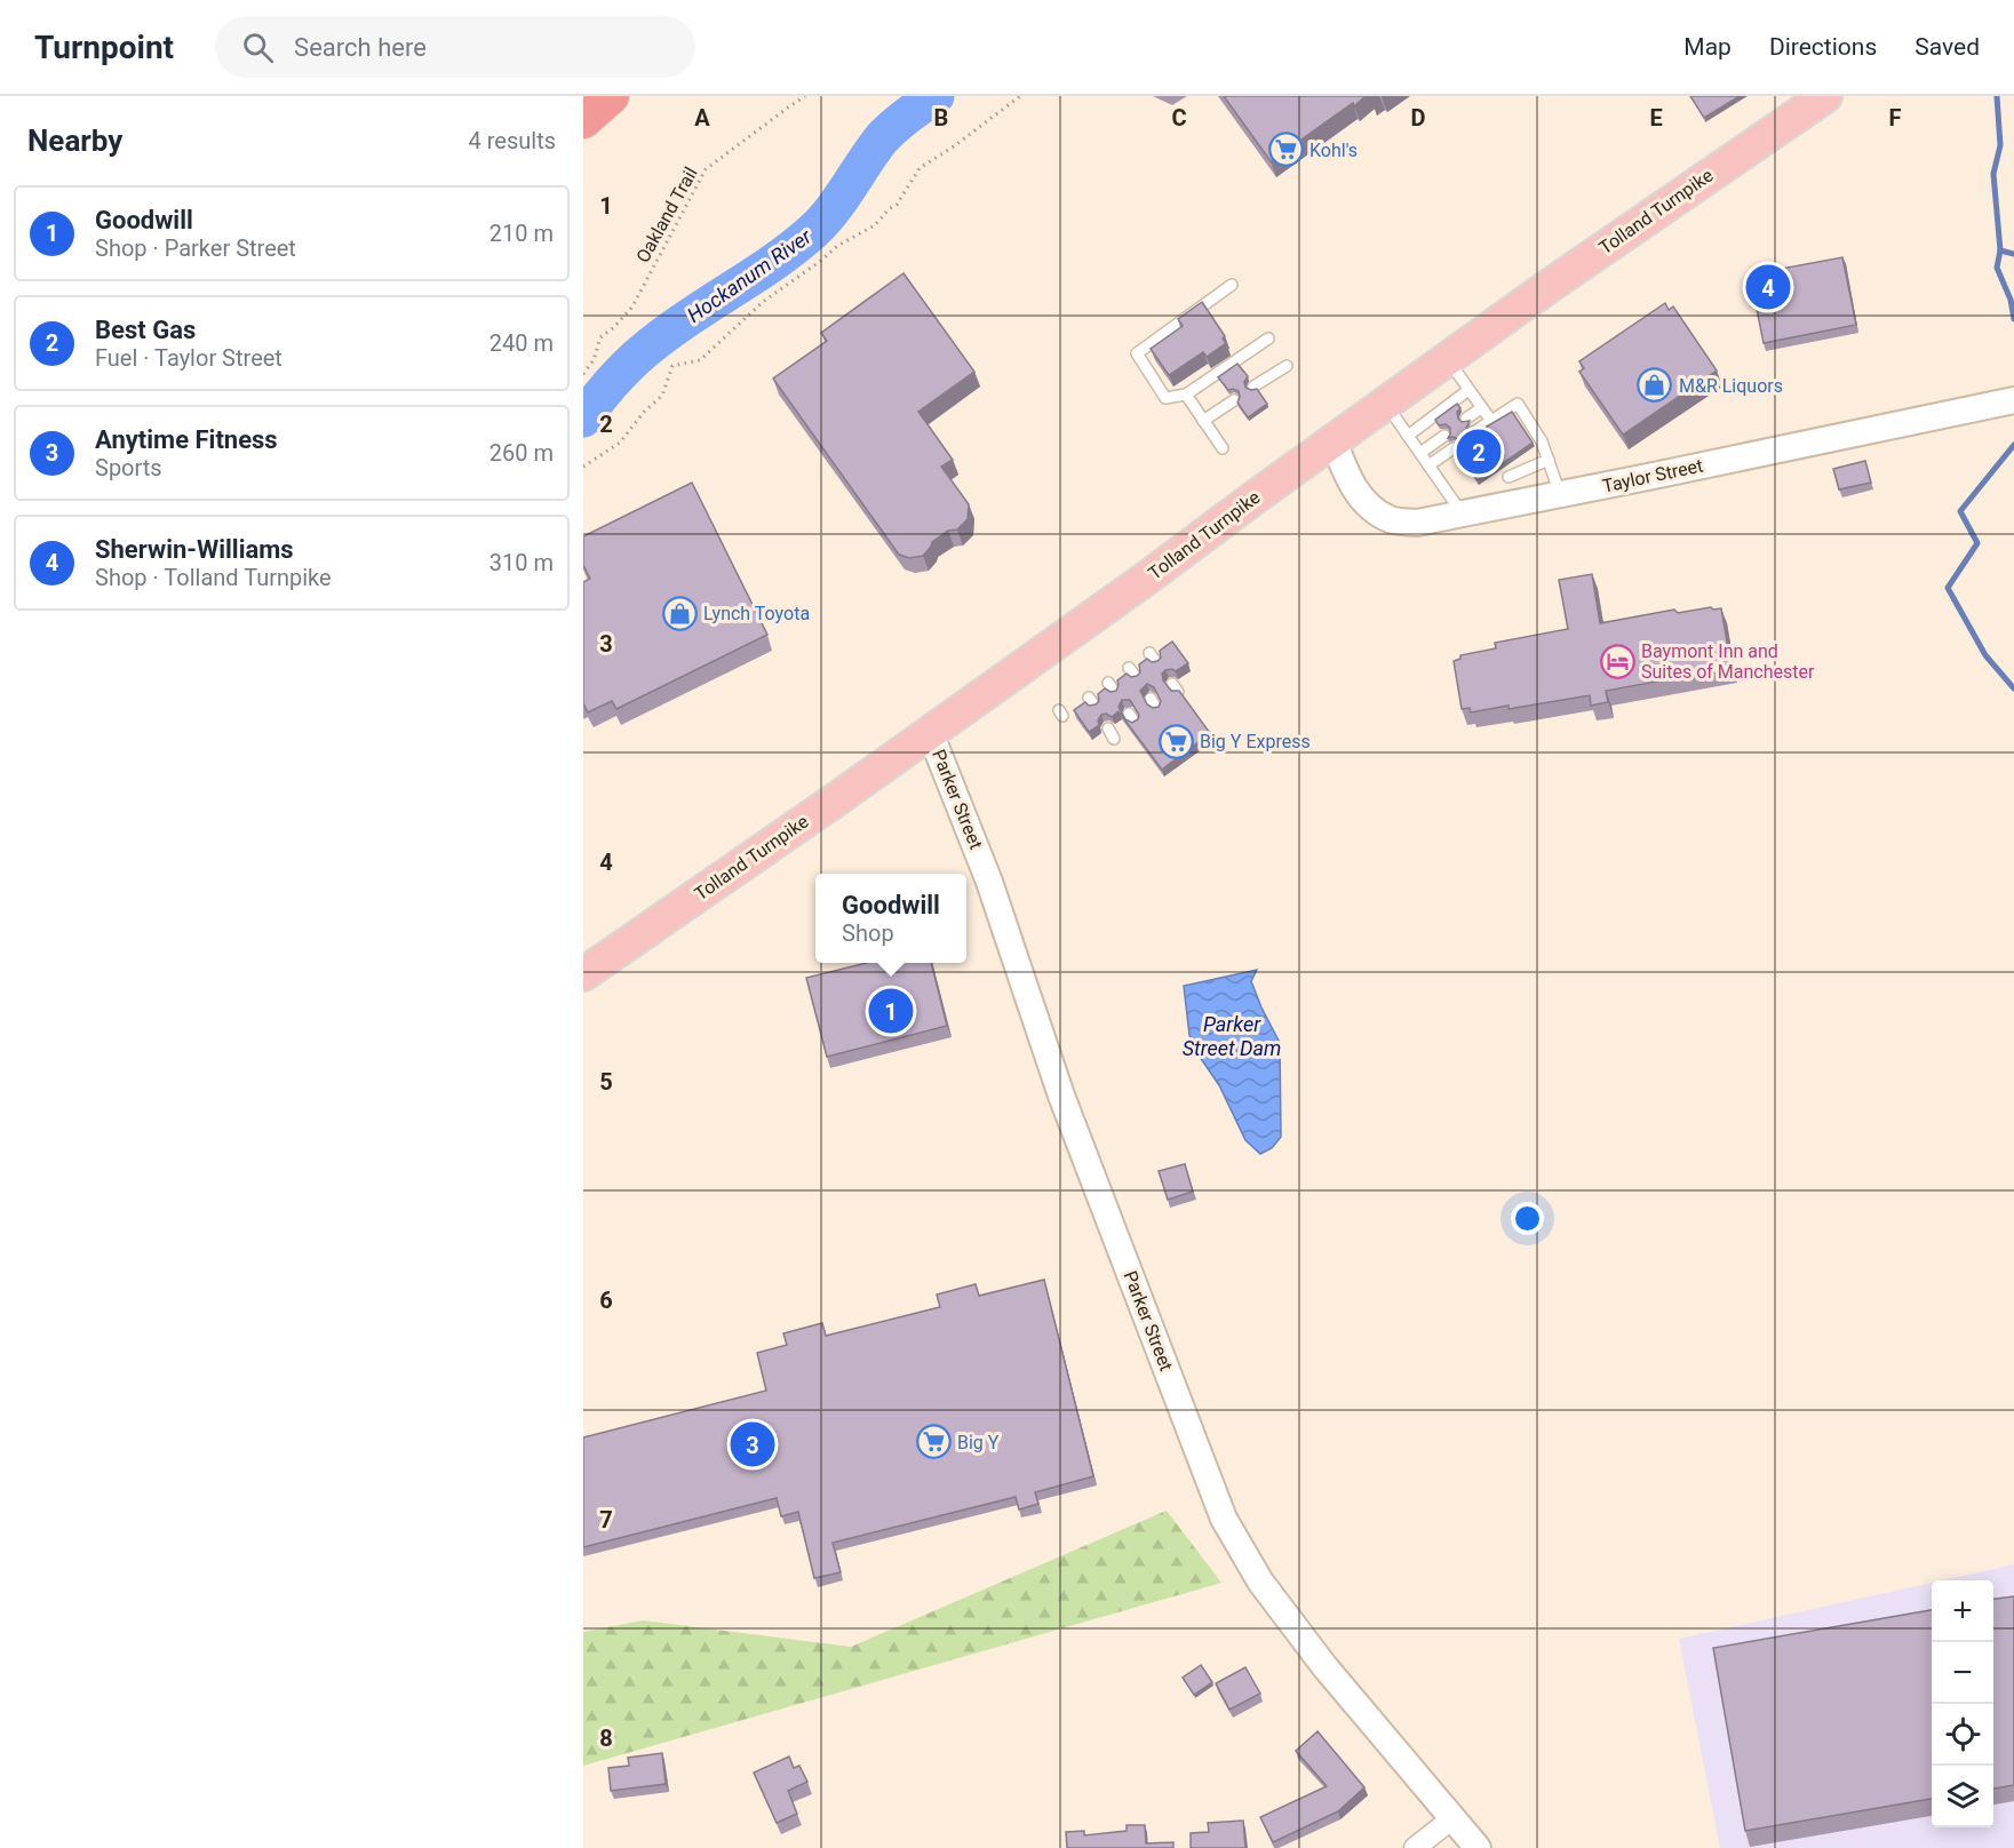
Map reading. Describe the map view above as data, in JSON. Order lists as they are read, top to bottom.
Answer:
{
  "streets": {
    "main road": ["Tolland Turnpike"],
    "street": ["Taylor Street", "Parker Street"],
    "path": ["Oakland Trail"]
  },
  "crossings": [
    ["Tolland Turnpike", "Taylor Street"],
    ["Tolland Turnpike", "Parker Street"]
  ],
  "water": ["Hockanum River", "Parker Street Dam"],
  "places": {
    "supermarket": ["Kohl's", "Big Y Express", "Big Y"],
    "shop": ["M&R Liquors", "Lynch Toyota"],
    "hotel": ["Baymont Inn and Suites of Manchester"]
  },
  "page": {
    "header": "Turnpoint",
    "search": "Search here",
    "nav": ["Map", "Directions", "Saved"],
    "heading": ["Nearby", "4 results"],
    "list": [
      {
        "mark": "1",
        "name": "Goodwill",
        "note": "Shop · Parker Street",
        "value": "210 m"
      },
      {
        "mark": "2",
        "name": "Best Gas",
        "note": "Fuel · Taylor Street",
        "value": "240 m"
      },
      {
        "mark": "3",
        "name": "Anytime Fitness",
        "note": "Sports",
        "value": "260 m"
      },
      {
        "mark": "4",
        "name": "Sherwin-Williams",
        "note": "Shop · Tolland Turnpike",
        "value": "310 m"
      }
    ],
    "pins": [
      "4",
      "2",
      "1",
      "3"
    ],
    "popup": ["Goodwill", "Shop"],
    "map_buttons": ["+", "−"]
  },
  "grid": {
    "columns": [
      "A",
      "B",
      "C",
      "D",
      "E",
      "F"
    ],
    "rows": [
      "1",
      "2",
      "3",
      "4",
      "5",
      "6",
      "7",
      "8"
    ]
  }
}
